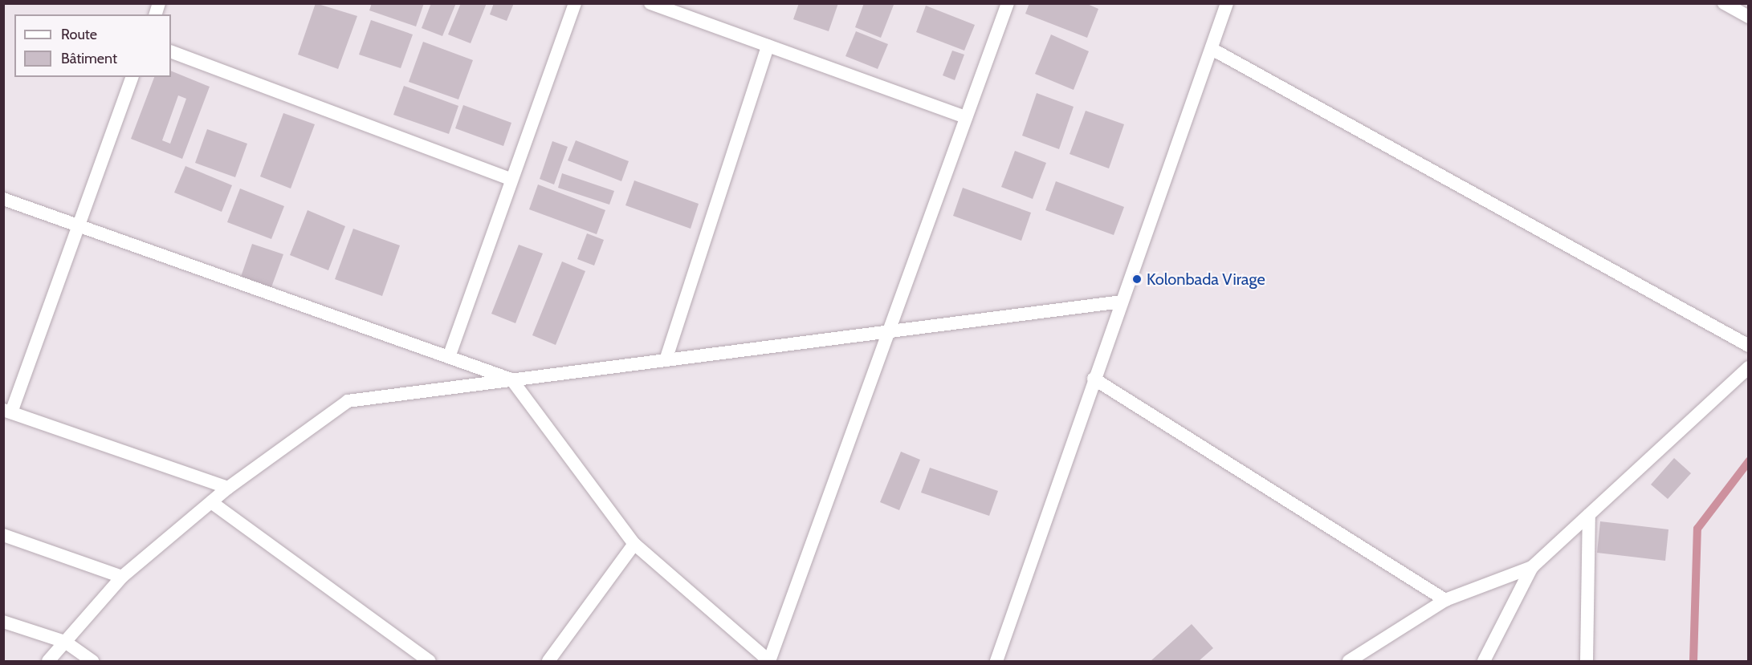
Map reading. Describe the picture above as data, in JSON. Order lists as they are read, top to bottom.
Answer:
{
  "places": ["Kolonbada Virage"],
  "legend": ["Route", "Bâtiment"]
}
